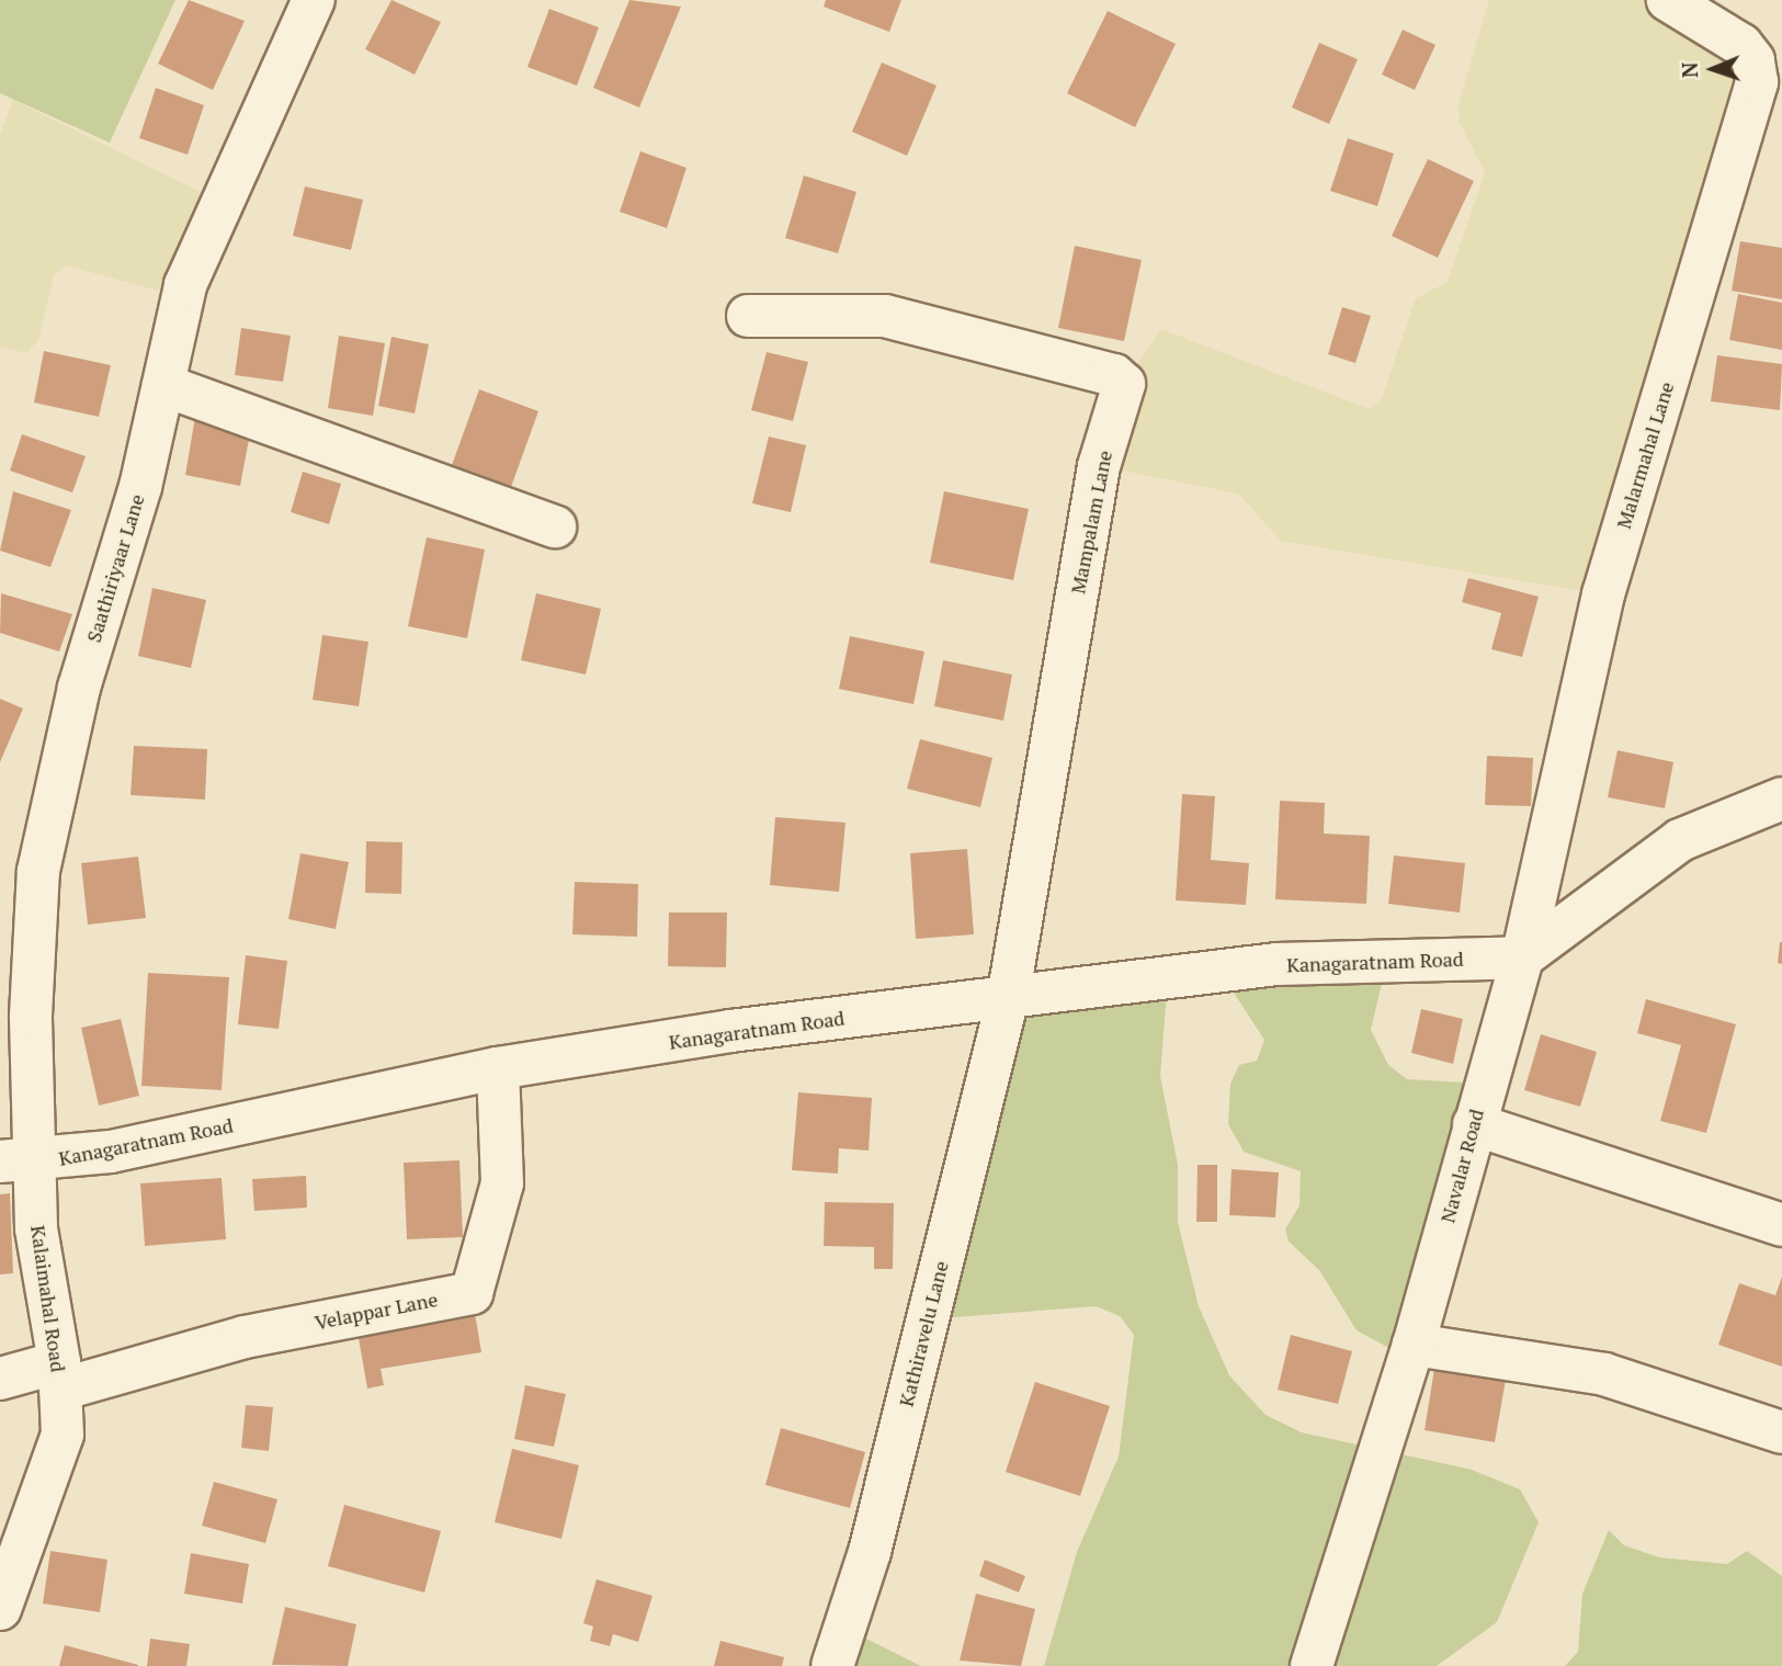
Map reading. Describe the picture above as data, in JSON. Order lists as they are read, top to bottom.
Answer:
{
  "streets": {
    "street": [
      "Malarmahal Lane",
      "Mampalam Lane",
      "Saathiriyaar Lane",
      "Kanagaratnam Road",
      "Navalar Road",
      "Kalaimahal Road",
      "Velappar Lane",
      "Kathiravelu Lane"
    ]
  },
  "crossings": [
    ["Malarmahal Lane", "Kanagaratnam Road"],
    ["Malarmahal Lane", "Navalar Road"],
    ["Mampalam Lane", "Kanagaratnam Road"],
    ["Mampalam Lane", "Kathiravelu Lane"],
    ["Saathiriyaar Lane", "Kanagaratnam Road"],
    ["Saathiriyaar Lane", "Kalaimahal Road"],
    ["Kanagaratnam Road", "Navalar Road"],
    ["Kanagaratnam Road", "Kalaimahal Road"],
    ["Kanagaratnam Road", "Velappar Lane"],
    ["Kanagaratnam Road", "Kathiravelu Lane"],
    ["Kalaimahal Road", "Velappar Lane"]
  ],
  "north": "left"
}
